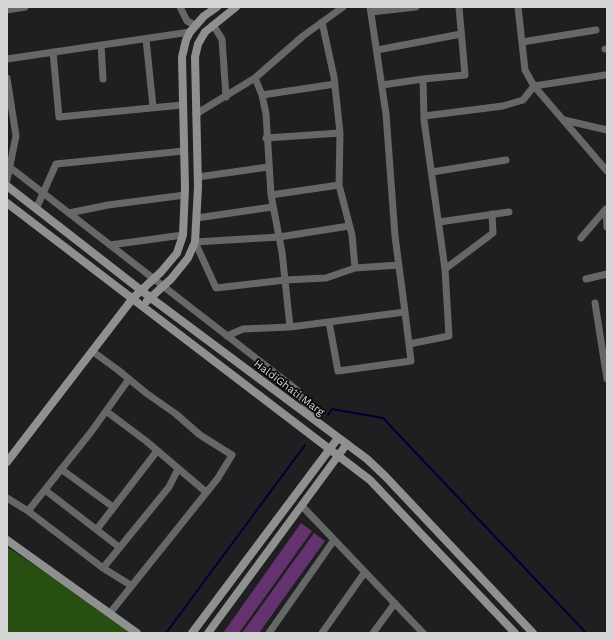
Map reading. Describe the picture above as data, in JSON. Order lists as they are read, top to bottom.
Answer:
{
  "streets": {
    "street": ["HaldiGhati Marg"]
  }
}
